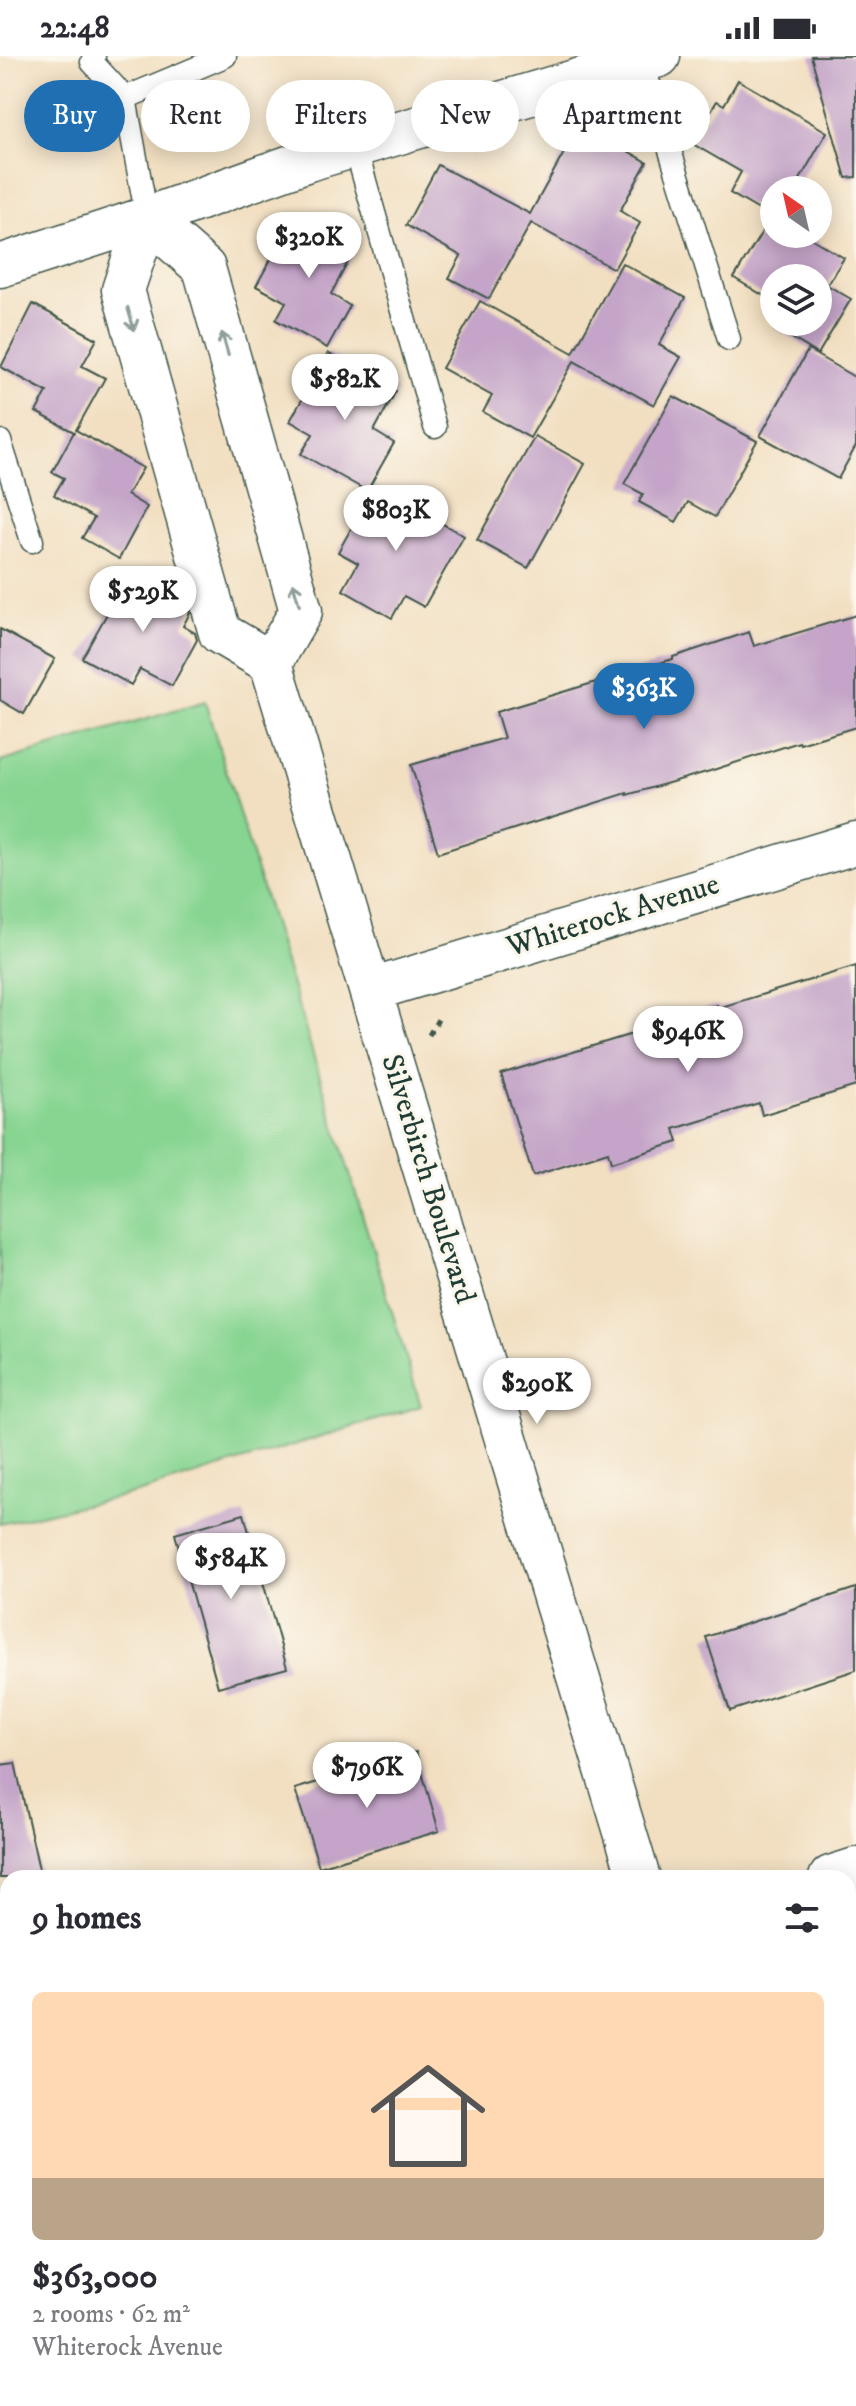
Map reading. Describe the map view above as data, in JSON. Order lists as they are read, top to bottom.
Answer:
{
  "streets": {
    "street": ["Whiterock Avenue", "Silverbirch Boulevard"]
  },
  "crossings": [
    ["Whiterock Avenue", "Silverbirch Boulevard"]
  ],
  "north": "top left",
  "page": {
    "status": "22:48",
    "chip": [
      "Buy",
      "Rent",
      "Filters",
      "New",
      "Apartment"
    ],
    "price": [
      "$320K",
      "$582K",
      "$803K",
      "$529K",
      "$363K",
      "$946K",
      "$290K",
      "$584K",
      "$796K"
    ],
    "heading": "9 homes",
    "list": [
      {
        "name": "$363,000",
        "note": "2 rooms · 62 m² · Whiterock Avenue"
      }
    ]
  }
}
